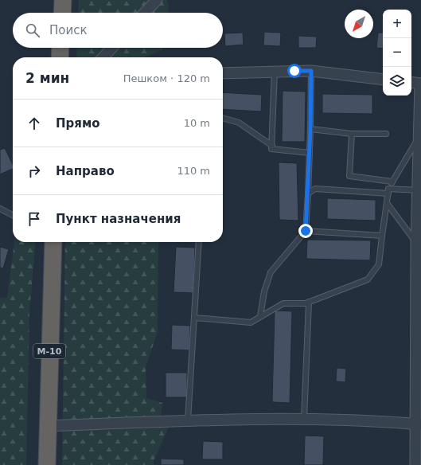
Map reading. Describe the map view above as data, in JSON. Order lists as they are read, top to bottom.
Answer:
{
  "streets": {
    "highway": ["М-10"]
  },
  "north": "bottom left",
  "page": {
    "map_buttons": ["+", "−"],
    "search": "Поиск",
    "heading": ["2 мин", "Пешком · 120 m"],
    "list": [
      ["Прямо", "10 m"],
      ["Направо", "110 m"],
      "Пункт назначения"
    ]
  }
}
